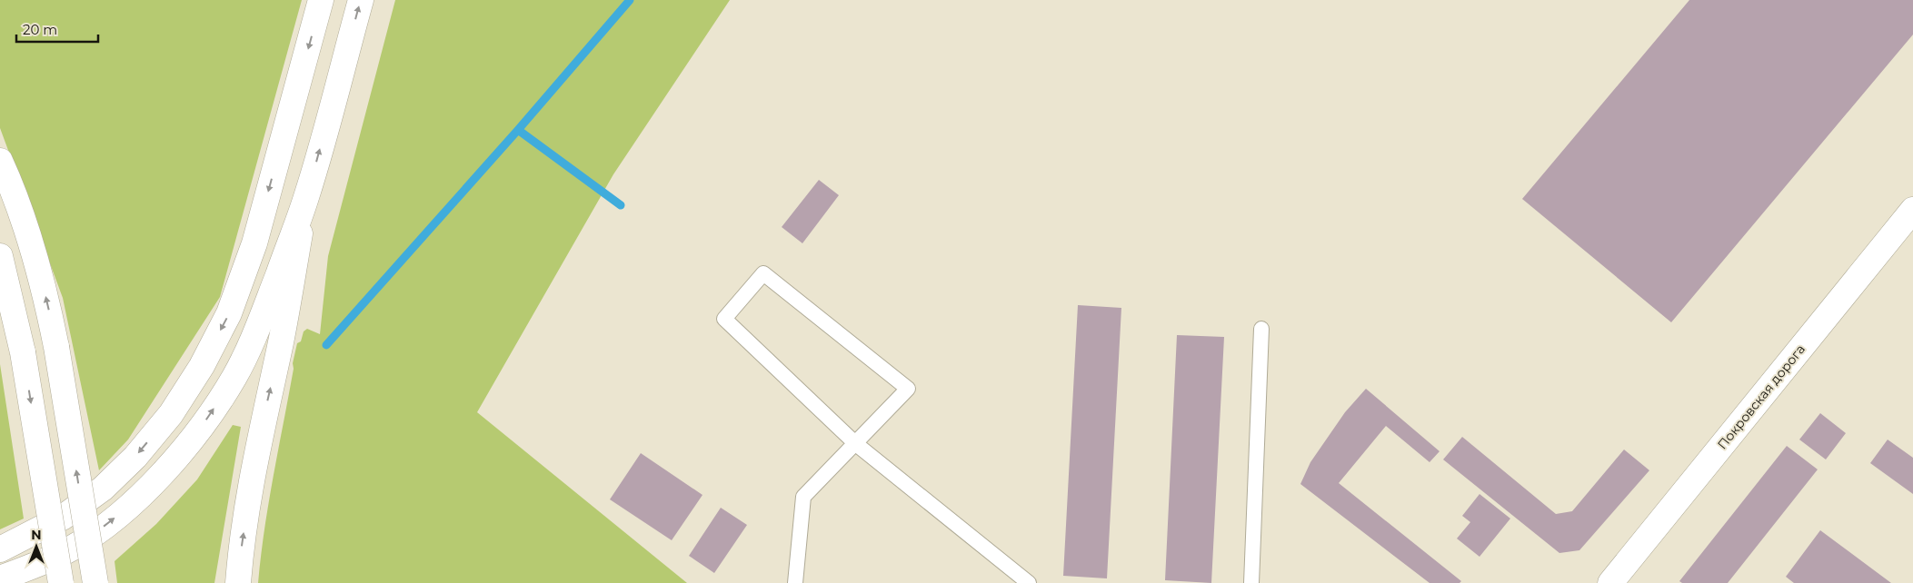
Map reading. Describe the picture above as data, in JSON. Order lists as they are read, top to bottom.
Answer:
{
  "streets": {
    "main road": ["Покровская дорога"]
  },
  "scale_bar": "20 m",
  "north": "top"
}
